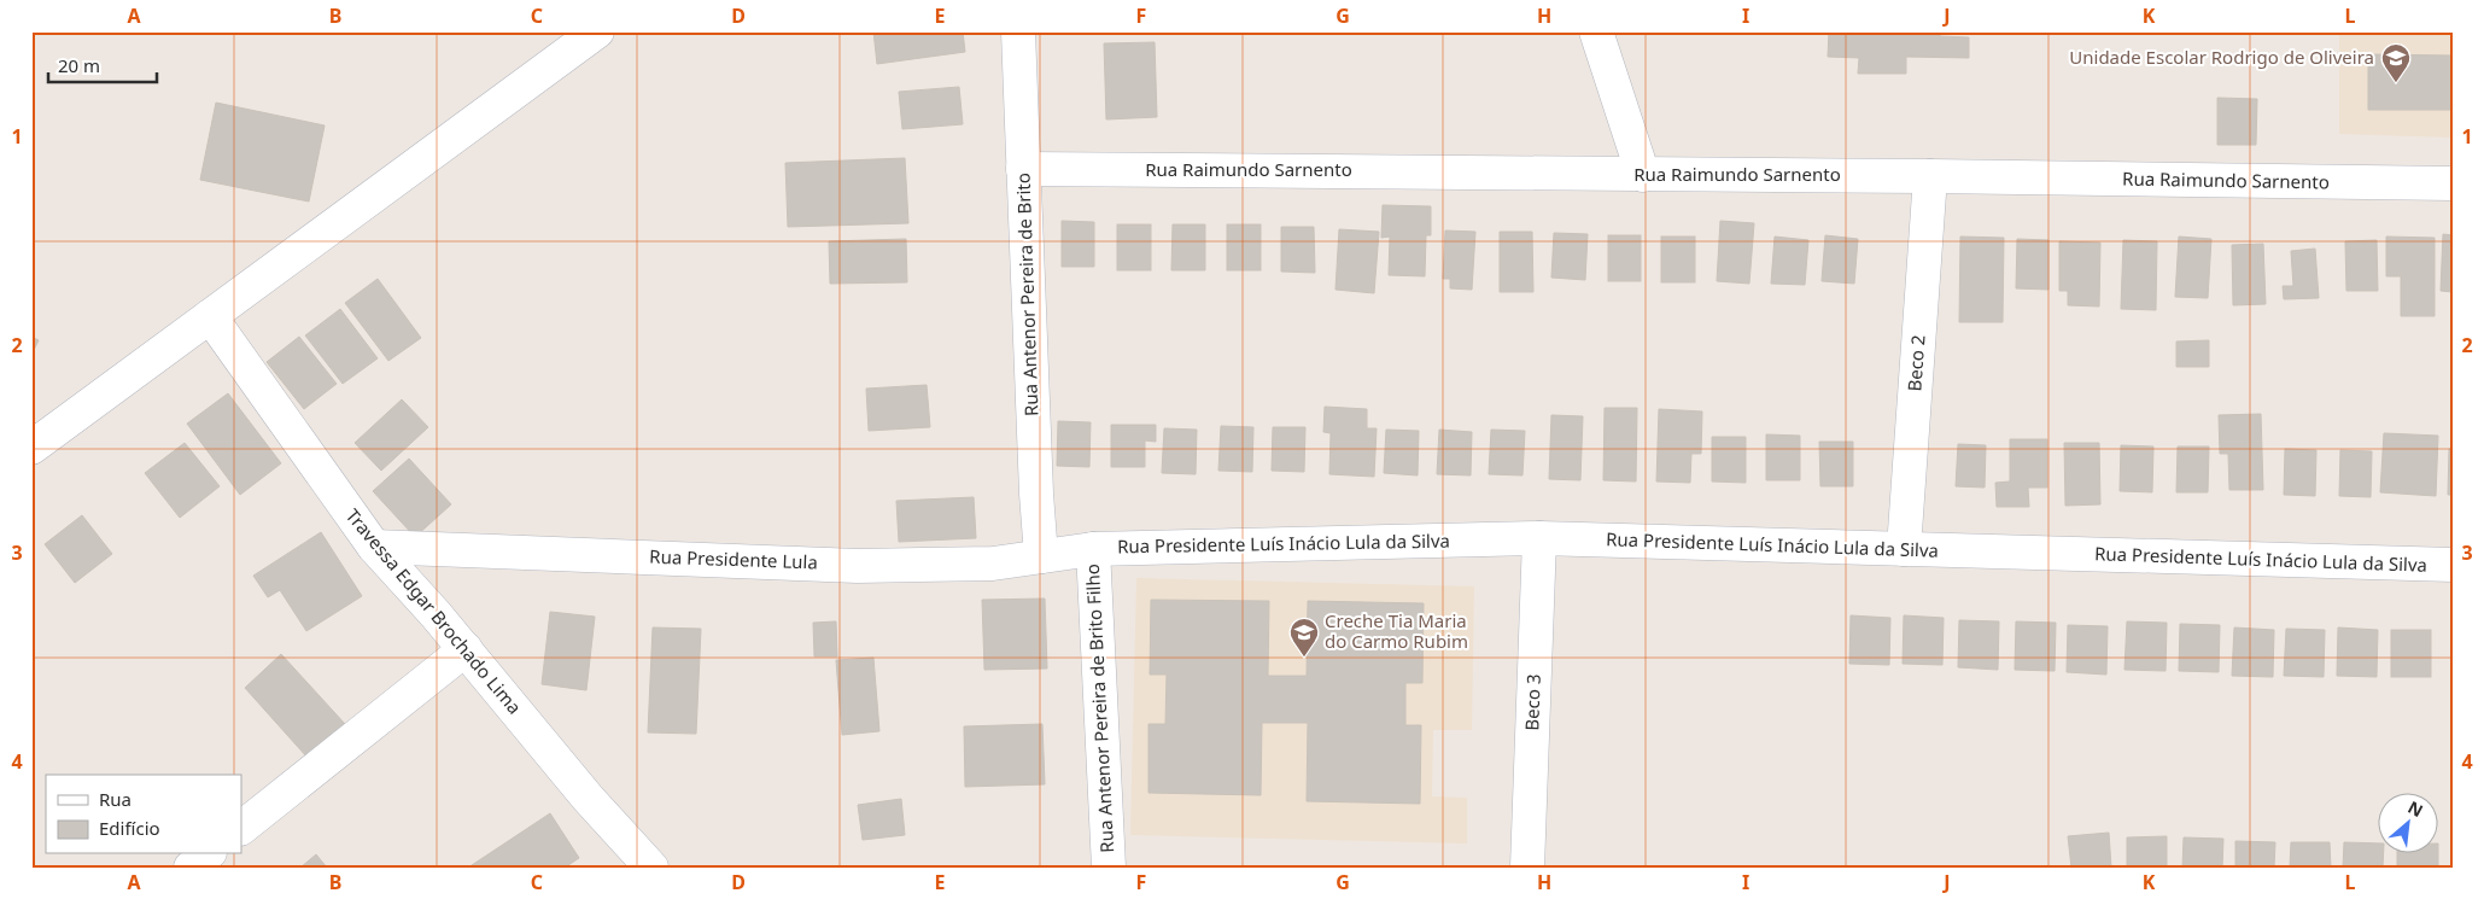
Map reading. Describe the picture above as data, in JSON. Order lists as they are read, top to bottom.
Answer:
{
  "streets": {
    "street": [
      "Rua Raimundo Sarnento",
      "Rua Antenor Pereira de Brito",
      "Beco 2",
      "Rua Presidente Luís Inácio Lula da Silva",
      "Rua Presidente Lula",
      "Travessa Edgar Brochado Lima",
      "Beco 3",
      "Rua Antenor Pereira de Brito Filho"
    ]
  },
  "crossings": [
    ["Rua Raimundo Sarnento", "Rua Antenor Pereira de Brito"],
    ["Rua Raimundo Sarnento", "Beco 2"],
    ["Rua Antenor Pereira de Brito", "Rua Presidente Lula"],
    ["Beco 2", "Rua Presidente Luís Inácio Lula da Silva"],
    ["Rua Presidente Luís Inácio Lula da Silva", "Rua Presidente Lula"],
    ["Rua Presidente Luís Inácio Lula da Silva", "Beco 3"],
    ["Rua Presidente Luís Inácio Lula da Silva", "Rua Antenor Pereira de Brito Filho"],
    ["Rua Presidente Lula", "Travessa Edgar Brochado Lima"],
    ["Rua Presidente Lula", "Rua Antenor Pereira de Brito Filho"]
  ],
  "places": {
    "school or university": ["Unidade Escolar Rodrigo de Oliveira", "Creche Tia Maria do Carmo Rubim"]
  },
  "legend": ["Rua", "Edifício"],
  "scale_bar": "20 m",
  "north": "top right",
  "grid": {
    "columns": [
      "A",
      "B",
      "C",
      "D",
      "E",
      "F",
      "G",
      "H",
      "I",
      "J",
      "K",
      "L"
    ],
    "rows": [
      "1",
      "2",
      "3",
      "4"
    ]
  }
}
